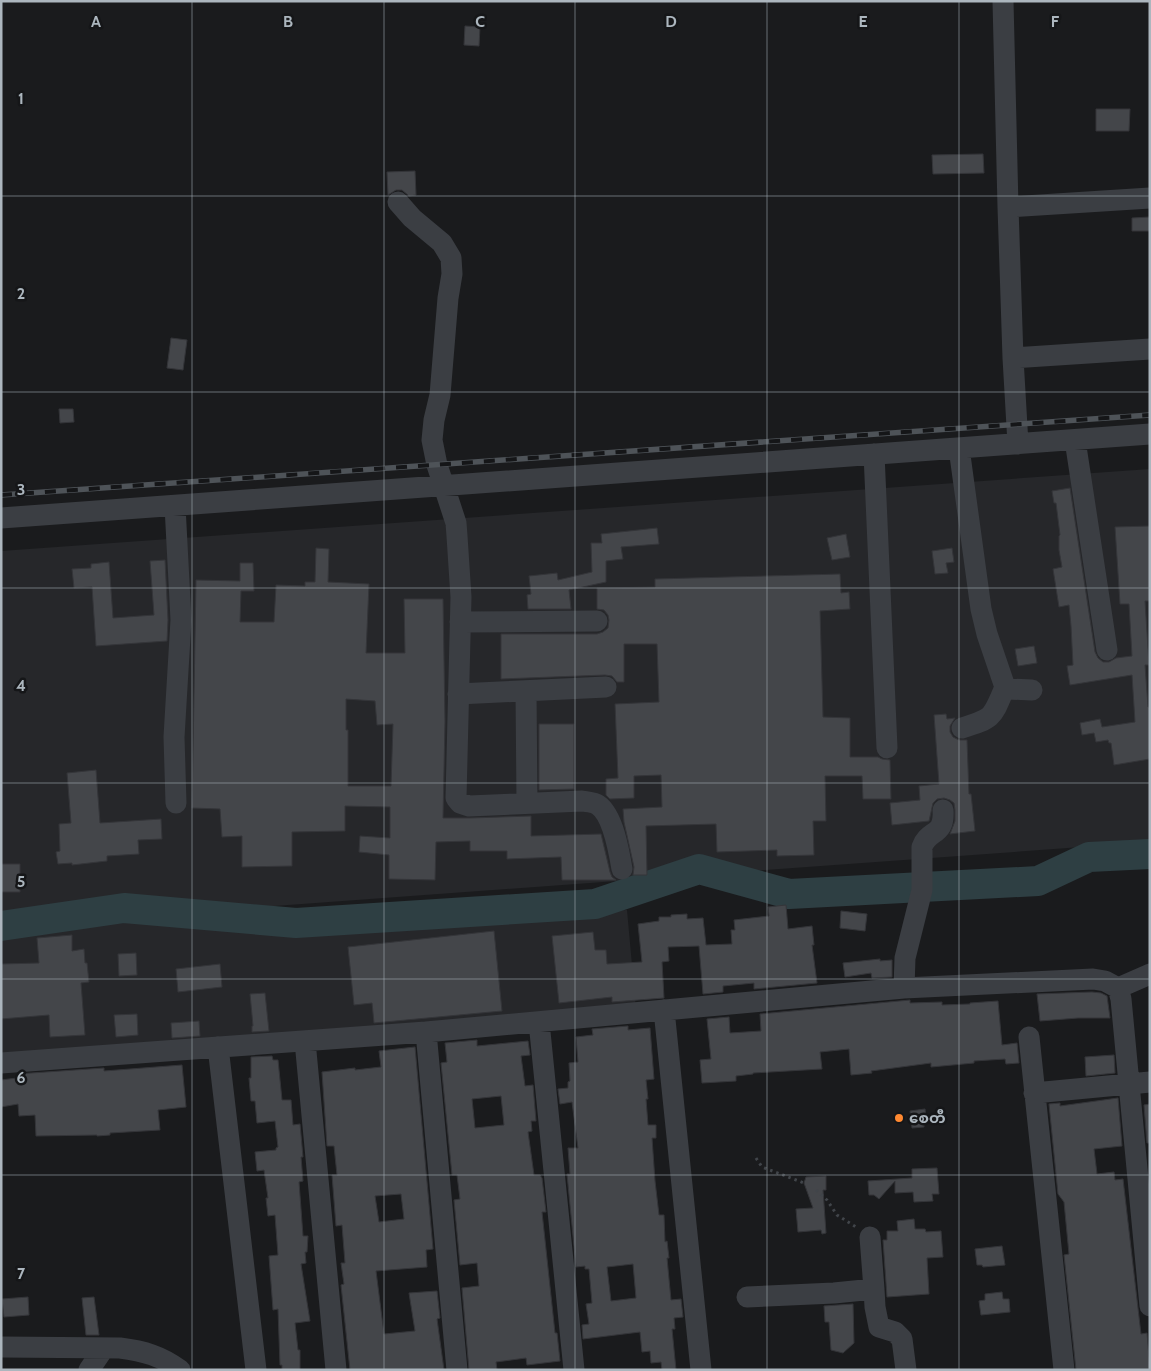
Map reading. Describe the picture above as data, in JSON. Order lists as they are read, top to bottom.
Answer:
{
  "places": ["စေတီ"],
  "grid": {
    "columns": [
      "A",
      "B",
      "C",
      "D",
      "E",
      "F"
    ],
    "rows": [
      "1",
      "2",
      "3",
      "4",
      "5",
      "6",
      "7"
    ]
  }
}
